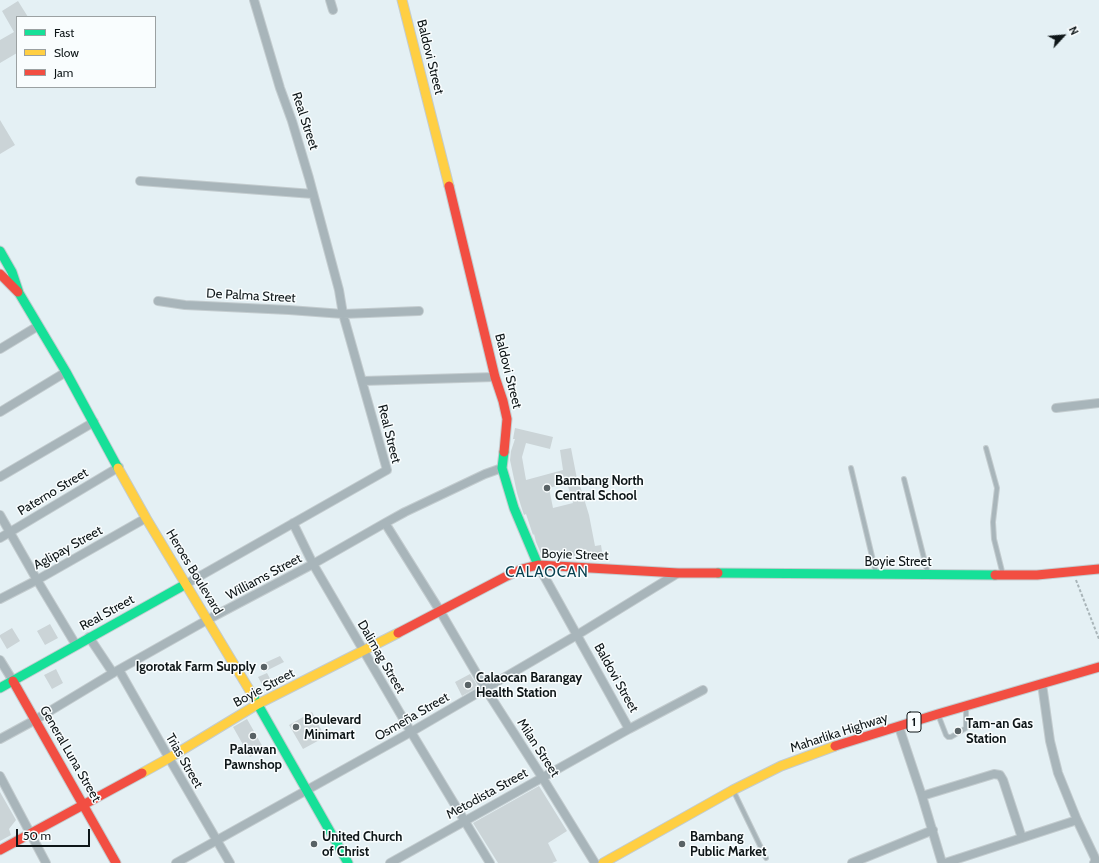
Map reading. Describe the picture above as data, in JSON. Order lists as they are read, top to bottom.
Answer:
{
  "streets": {
    "street": [
      "Baldovi Street",
      "Real Street",
      "De Palma Street",
      "Paterno Street",
      "Aglipay Street",
      "Boyie Street",
      "Heroes Boulevard",
      "Williams Street",
      "Dalimag Street",
      "Osmeña Street",
      "1",
      "Maharlika Highway",
      "Milan Street",
      "General Luna Street",
      "Trias Street",
      "Metodista Street"
    ]
  },
  "crossings": [
    ["Baldovi Street", "Boyie Street"],
    ["Baldovi Street", "Williams Street"],
    ["Baldovi Street", "Osmeña Street"],
    ["Baldovi Street", "Metodista Street"],
    ["Real Street", "De Palma Street"],
    ["Real Street", "Heroes Boulevard"],
    ["Real Street", "Dalimag Street"],
    ["Real Street", "General Luna Street"],
    ["Real Street", "Trias Street"],
    ["Paterno Street", "Heroes Boulevard"],
    ["Aglipay Street", "Heroes Boulevard"],
    ["Boyie Street", "Heroes Boulevard"],
    ["Boyie Street", "Dalimag Street"],
    ["Boyie Street", "Osmeña Street"],
    ["Boyie Street", "Milan Street"],
    ["Boyie Street", "General Luna Street"],
    ["Boyie Street", "Trias Street"],
    ["Heroes Boulevard", "Williams Street"],
    ["Heroes Boulevard", "Osmeña Street"],
    ["Williams Street", "Dalimag Street"],
    ["Williams Street", "Milan Street"],
    ["Williams Street", "General Luna Street"],
    ["Williams Street", "Trias Street"],
    ["Dalimag Street", "Osmeña Street"],
    ["Dalimag Street", "Metodista Street"],
    ["Osmeña Street", "Milan Street"],
    ["Osmeña Street", "Trias Street"],
    ["Milan Street", "Metodista Street"]
  ],
  "districts": ["CALAOCAN"],
  "places": [
    "Bambang North Central School",
    "Igorotak Farm Supply",
    "Calaocan Barangay Health Station",
    "Boulevard Minimart",
    "Tam-an Gas Station",
    "Palawan Pawnshop",
    "United Church of Christ",
    "Bambang Public Market"
  ],
  "legend": ["Fast", "Slow", "Jam"],
  "scale_bar": "50 m",
  "north": "top right"
}
